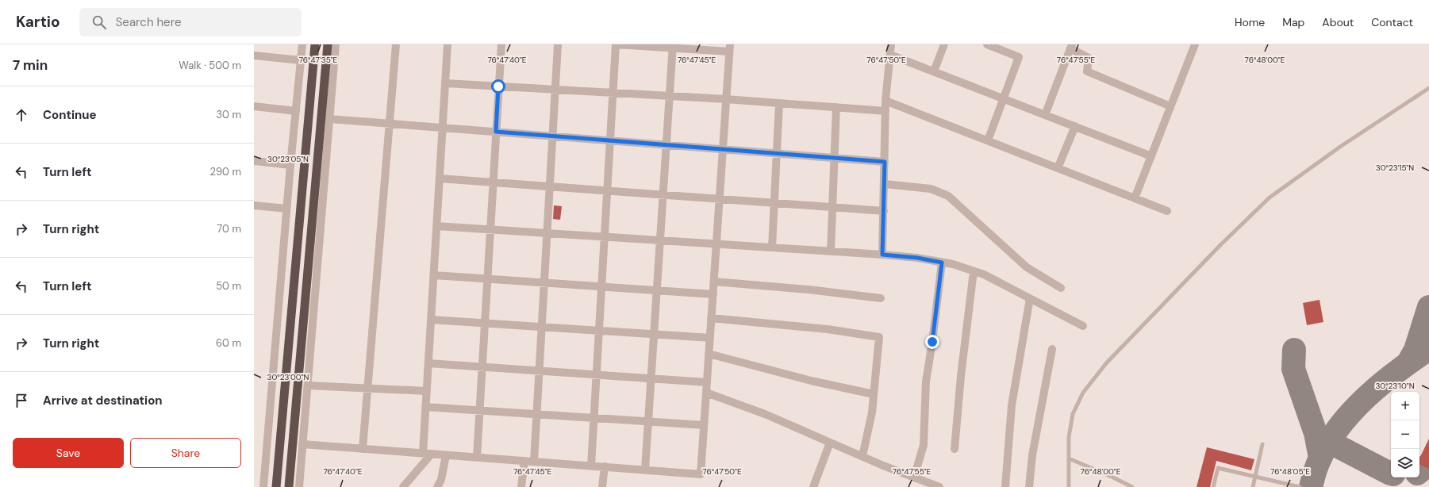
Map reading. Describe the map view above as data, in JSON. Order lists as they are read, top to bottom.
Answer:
{
  "page": {
    "header": "Kartio",
    "search": "Search here",
    "nav": [
      "Home",
      "Map",
      "About",
      "Contact"
    ],
    "heading": ["7 min", "Walk · 500 m"],
    "list": [
      ["Continue", "30 m"],
      ["Turn left", "290 m"],
      ["Turn right", "70 m"],
      ["Turn left", "50 m"],
      ["Turn right", "60 m"],
      "Arrive at destination"
    ],
    "map_buttons": ["+", "−"],
    "buttons": ["Save", "Share"]
  },
  "coordinates": [
    "76°47'40\"E",
    "76°47'45\"E",
    "76°47'50\"E",
    "76°47'55\"E",
    "76°48'00\"E",
    "76°47'35\"E",
    "30°23'05\"N",
    "30°23'15\"N",
    "30°23'00\"N",
    "30°23'10\"N",
    "76°48'05\"E"
  ]
}
